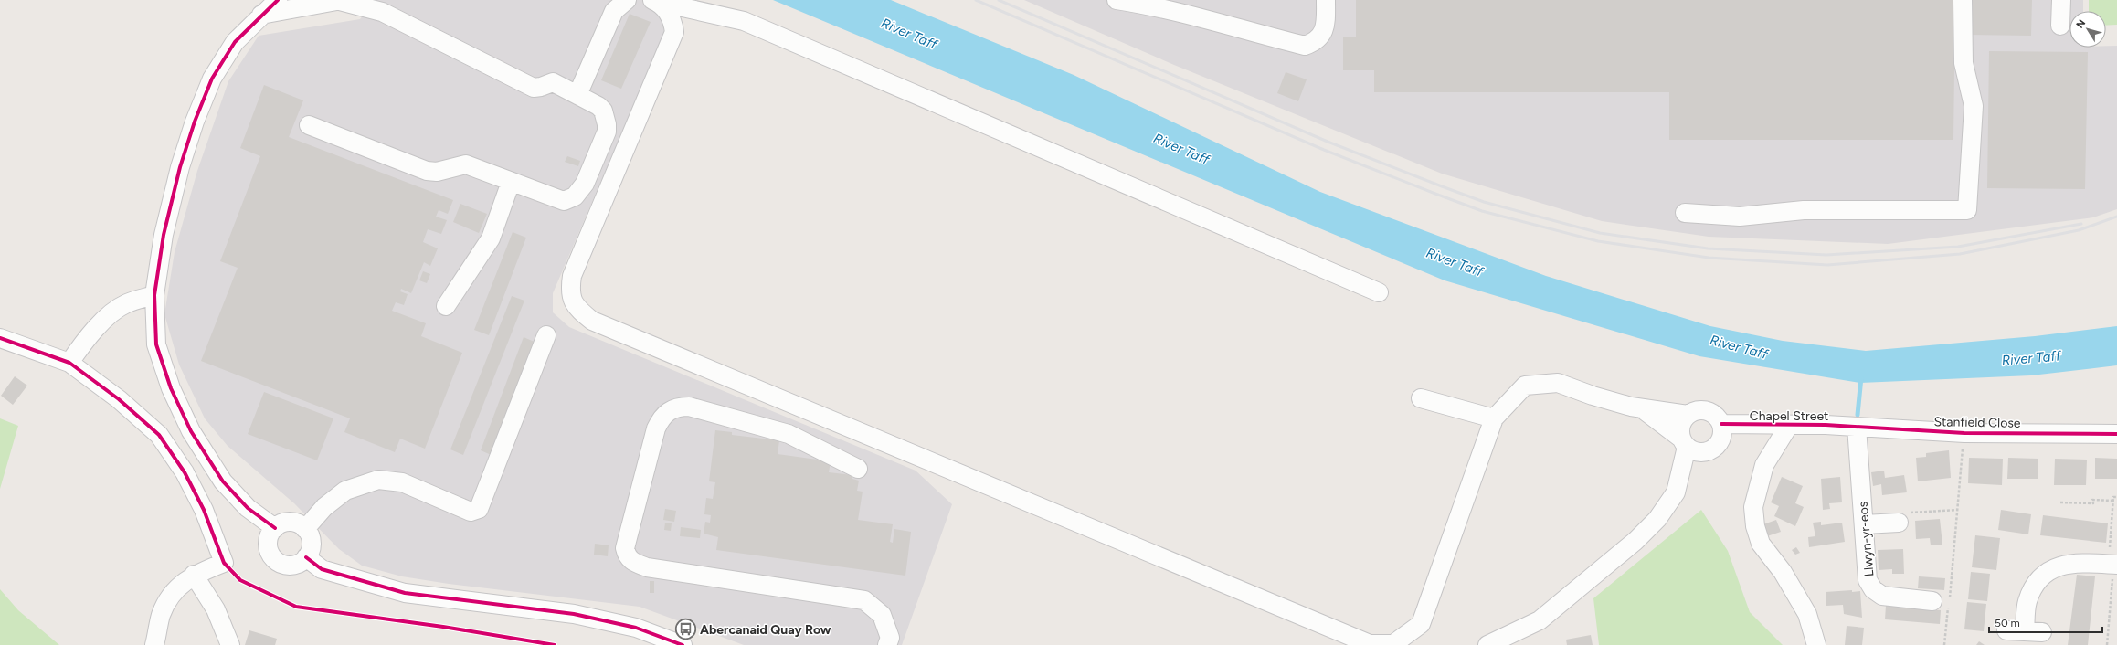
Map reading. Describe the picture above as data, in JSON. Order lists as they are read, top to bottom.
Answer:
{
  "streets": {
    "street": ["Chapel Street", "Stanfield Close", "Llwyn-yr-eos"]
  },
  "crossings": [
    ["Chapel Street", "Stanfield Close"],
    ["Chapel Street", "Llwyn-yr-eos"],
    ["Stanfield Close", "Llwyn-yr-eos"]
  ],
  "water": ["River Taff"],
  "places": {
    "bus stop": ["Abercanaid Quay Row"]
  },
  "scale_bar": "50 m",
  "north": "top left"
}
